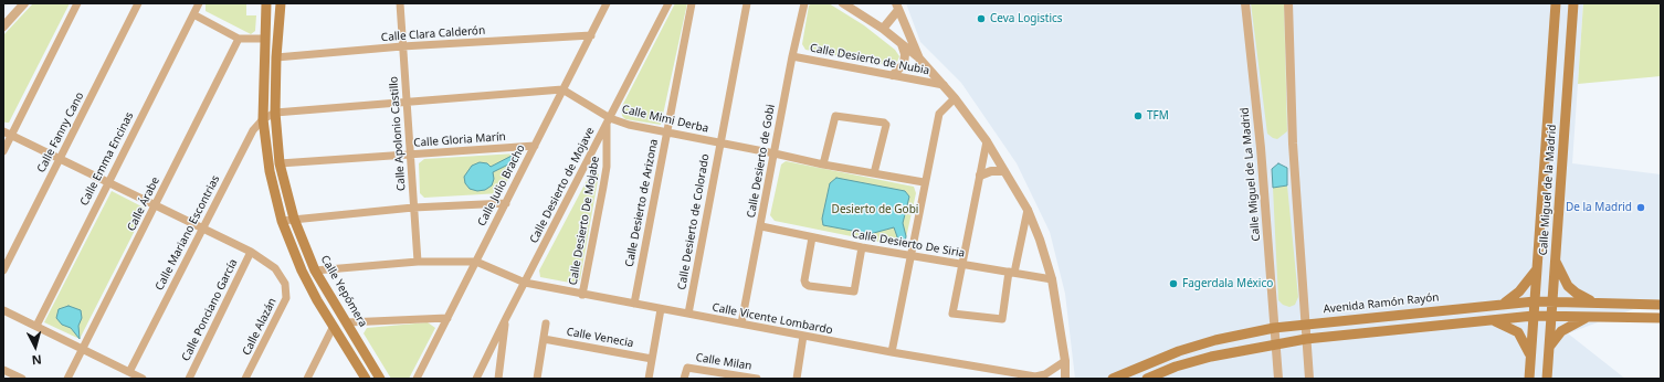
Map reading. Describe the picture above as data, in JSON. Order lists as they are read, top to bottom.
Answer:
{
  "streets": {
    "main road": ["Calle Miguel de la Madrid", "Calle Yepómera", "Avenida Ramón Rayón"],
    "street": [
      "Calle Clara Calderón",
      "Calle Desierto de Nubia",
      "Calle Mimi Derba",
      "Calle Fanny Cano",
      "Calle Apolonio Castillo",
      "Calle Gloria Marín",
      "Calle Emma Encinas",
      "Calle Desierto de Gobi",
      "Calle Miguel de La Madrid",
      "Calle Julio Bracho",
      "Calle Desierto de Mojave",
      "Calle Desierto de Arizona",
      "Calle Árabe",
      "Calle Desierto De Mojabe",
      "Calle Desierto de Colorado",
      "Calle Mariano Escontrias",
      "Calle Desierto De Siria",
      "Calle Ponciano García",
      "Calle Vicente Lombardo",
      "Calle Alazán",
      "Calle Venecia",
      "Calle Milan"
    ]
  },
  "crossings": [
    ["Calle Clara Calderón", "Calle Apolonio Castillo"],
    ["Calle Clara Calderón", "Calle Julio Bracho"],
    ["Calle Clara Calderón", "Calle Yepómera"],
    ["Calle Desierto de Nubia", "Calle Desierto de Gobi"],
    ["Calle Mimi Derba", "Calle Desierto de Gobi"],
    ["Calle Mimi Derba", "Calle Julio Bracho"],
    ["Calle Mimi Derba", "Calle Desierto de Mojave"],
    ["Calle Mimi Derba", "Calle Desierto de Arizona"],
    ["Calle Mimi Derba", "Calle Desierto De Mojabe"],
    ["Calle Mimi Derba", "Calle Desierto de Colorado"],
    ["Calle Mimi Derba", "Calle Desierto De Siria"],
    ["Calle Apolonio Castillo", "Calle Gloria Marín"],
    ["Calle Gloria Marín", "Calle Julio Bracho"],
    ["Calle Gloria Marín", "Calle Yepómera"],
    ["Calle Desierto de Gobi", "Calle Desierto De Siria"],
    ["Calle Desierto de Gobi", "Calle Vicente Lombardo"],
    ["Calle Miguel de La Madrid", "Avenida Ramón Rayón"],
    ["Calle Julio Bracho", "Calle Vicente Lombardo"],
    ["Calle Desierto de Mojave", "Calle Desierto De Mojabe"],
    ["Calle Desierto de Mojave", "Calle Vicente Lombardo"],
    ["Calle Miguel de la Madrid", "Avenida Ramón Rayón"],
    ["Calle Desierto de Arizona", "Calle Vicente Lombardo"],
    ["Calle Desierto De Mojabe", "Calle Vicente Lombardo"],
    ["Calle Desierto de Colorado", "Calle Vicente Lombardo"],
    ["Calle Mariano Escontrias", "Calle Yepómera"],
    ["Calle Desierto De Siria", "Calle Vicente Lombardo"],
    ["Calle Ponciano García", "Calle Alazán"]
  ],
  "parks": ["Desierto de Gobi"],
  "places": [
    "Ceva Logistics",
    "TFM",
    "De la Madrid",
    "Fagerdala México"
  ],
  "north": "bottom"
}
